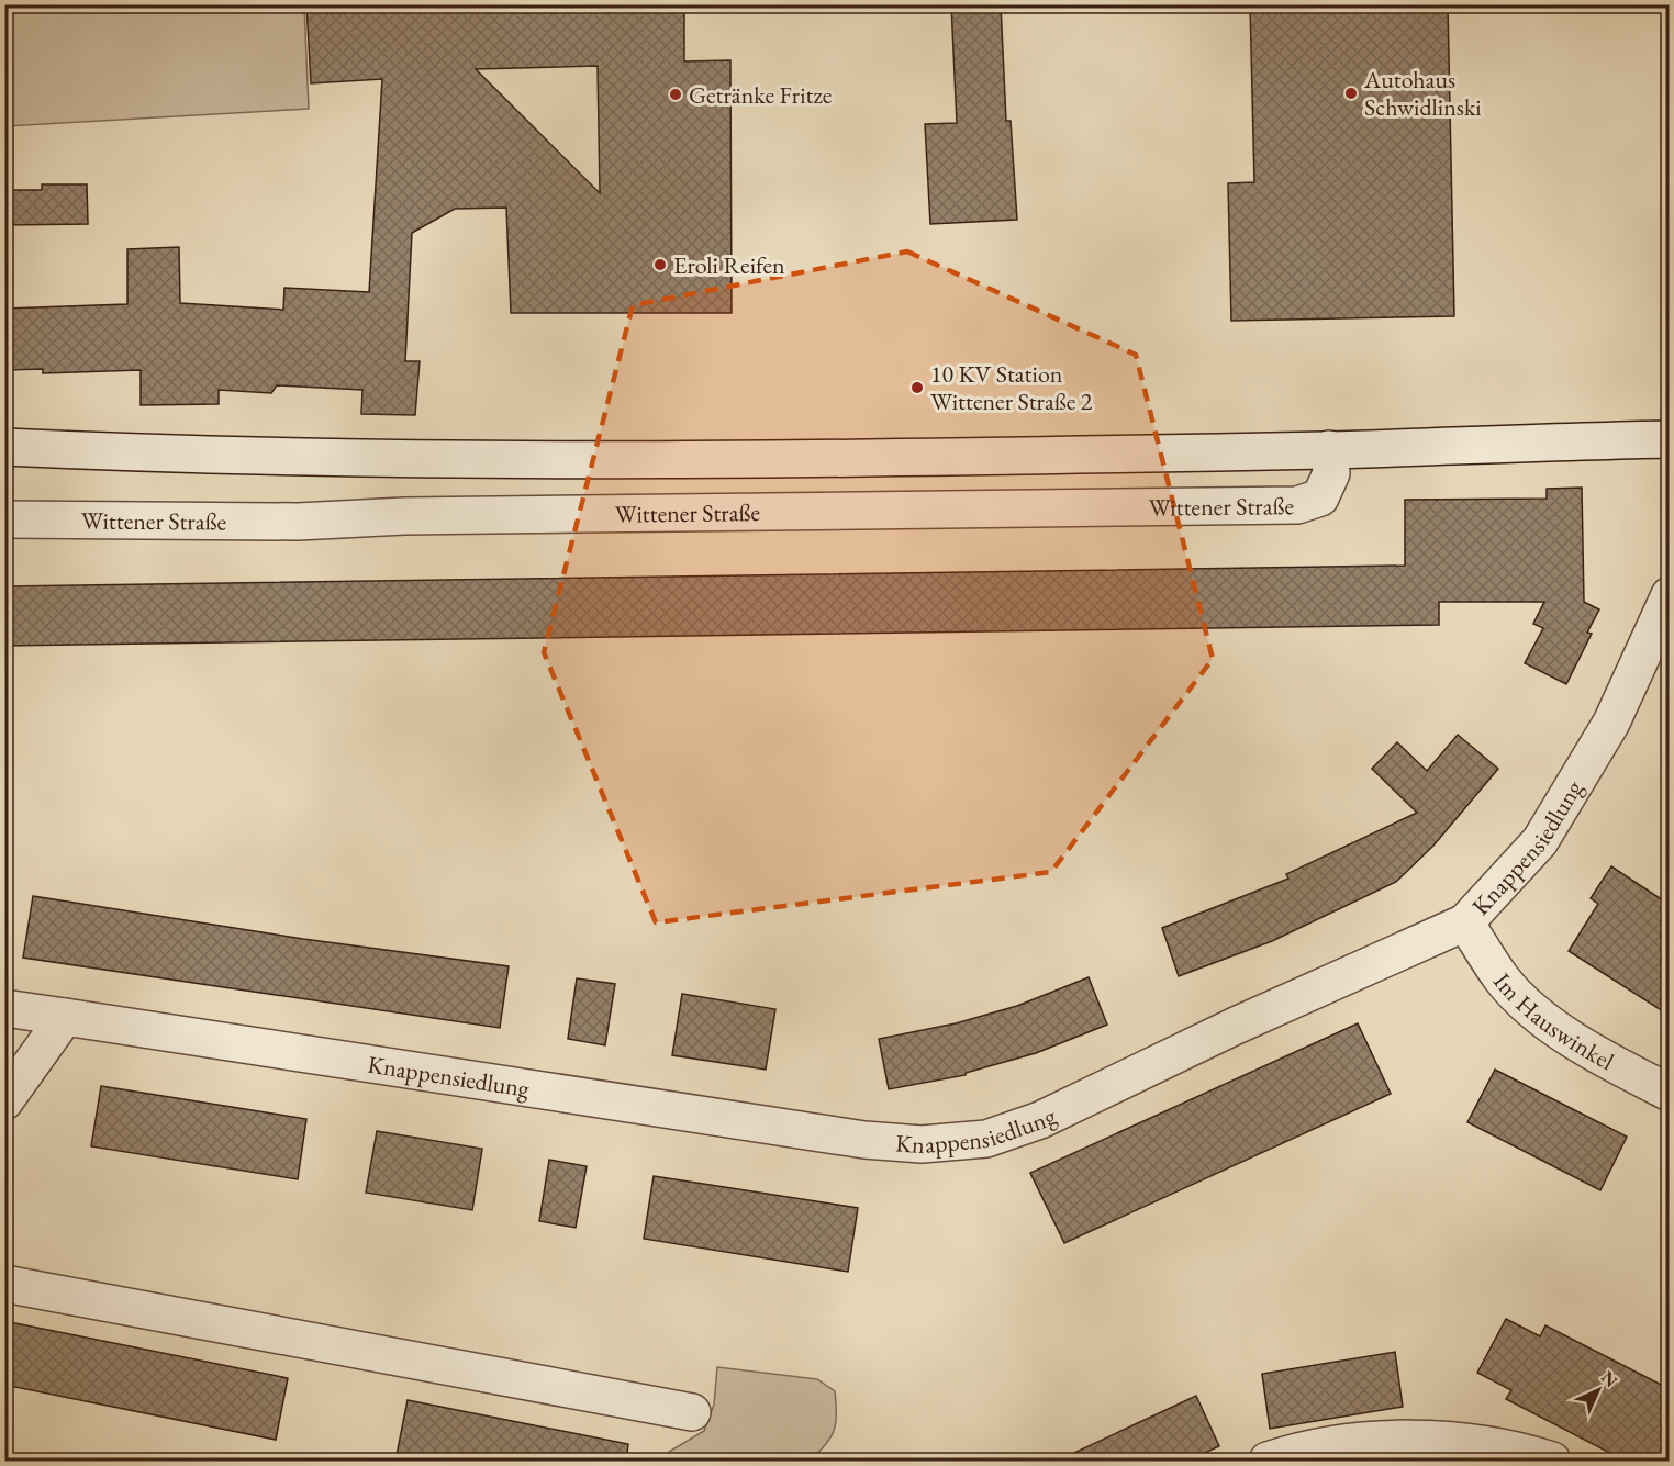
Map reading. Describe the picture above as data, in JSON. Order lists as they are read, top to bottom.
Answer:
{
  "streets": {
    "street": ["Wittener Straße", "Knappensiedlung", "Im Hauswinkel"]
  },
  "crossings": [
    ["Knappensiedlung", "Im Hauswinkel"]
  ],
  "places": [
    "Autohaus Schwidlinski",
    "Getränke Fritze",
    "Eroli Reifen",
    "10 KV Station Wittener Straße 2"
  ],
  "north": "top right"
}
